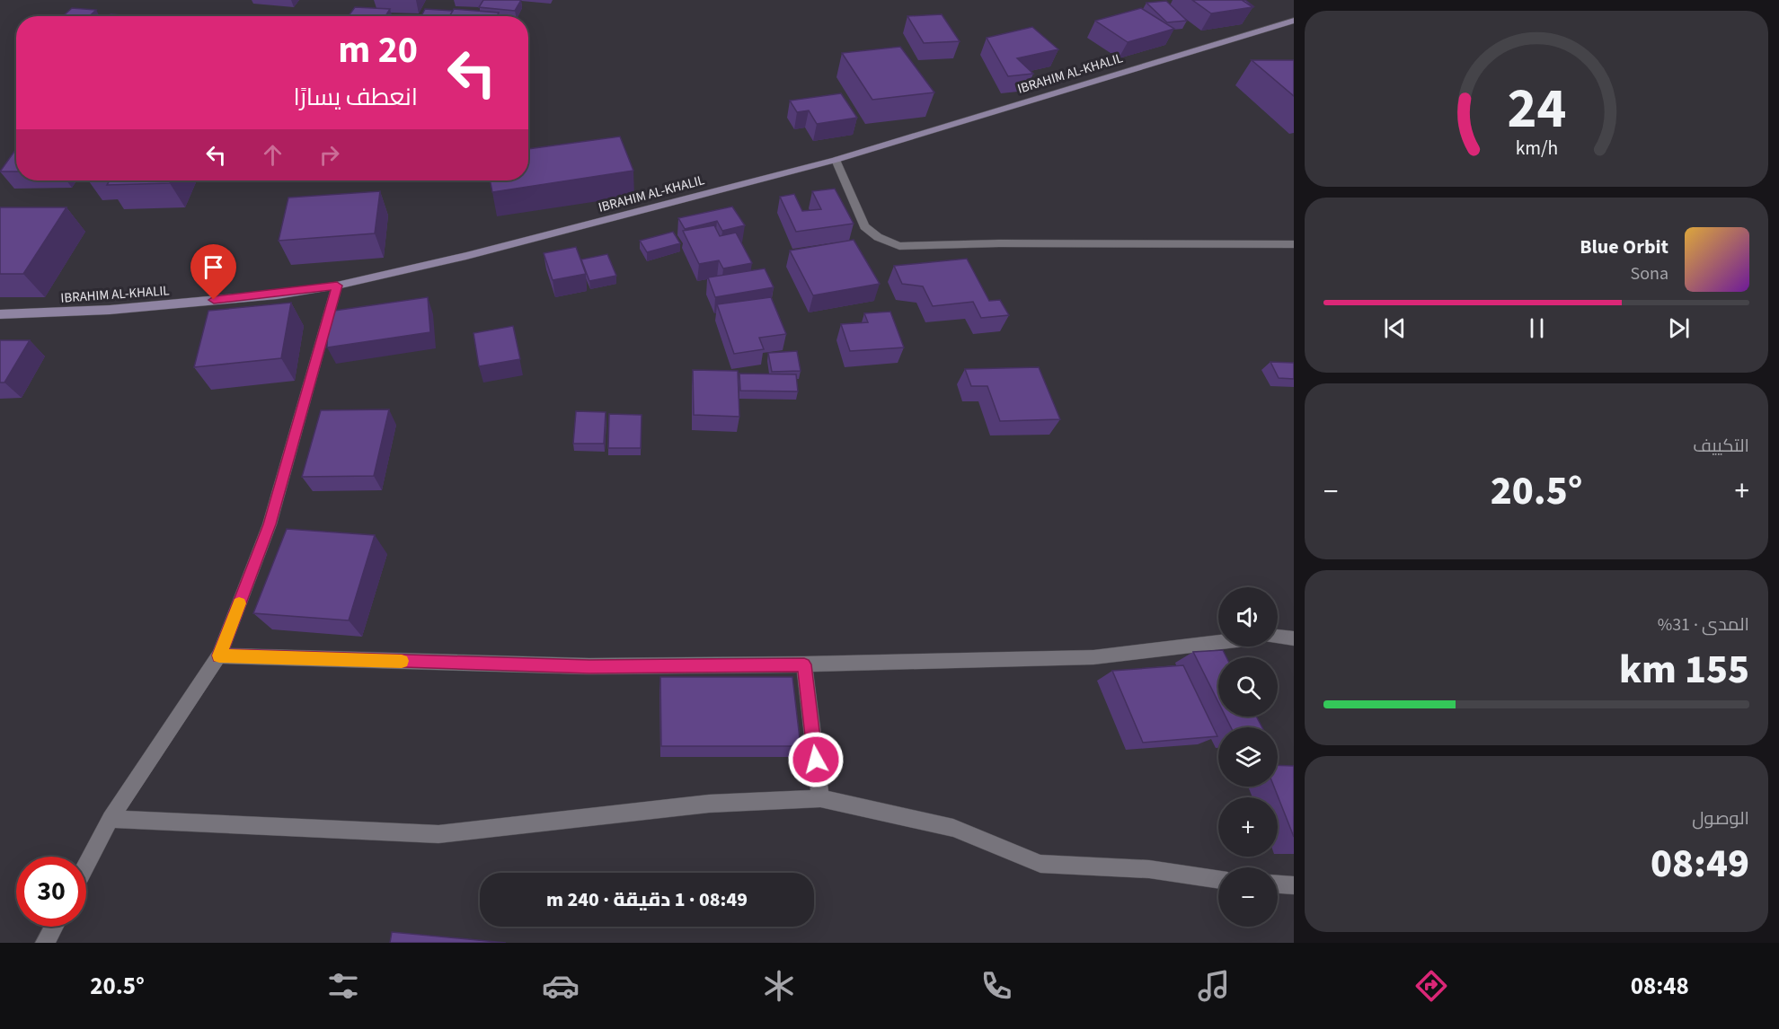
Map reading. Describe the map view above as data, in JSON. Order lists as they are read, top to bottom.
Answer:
{
  "streets": {
    "street": ["IBRAHIM AL-KHALIL"]
  },
  "page": {
    "turn": ["20 m", "انعطف يسارًا"],
    "song": ["Blue Orbit", "Sona"],
    "tile": [
      "التكييف",
      ["المدى · 31%", "155 km"],
      ["الوصول", "08:49"]
    ],
    "heat": ["−", "20.5°", "+"],
    "map_buttons": ["+", "−"],
    "limit": "30",
    "trip": "08:49 · 1 دقيقة · 240 m",
    "tabs": ["08:48", "20.5°"],
    "gauge": ["24", "km/h"]
  }
}
